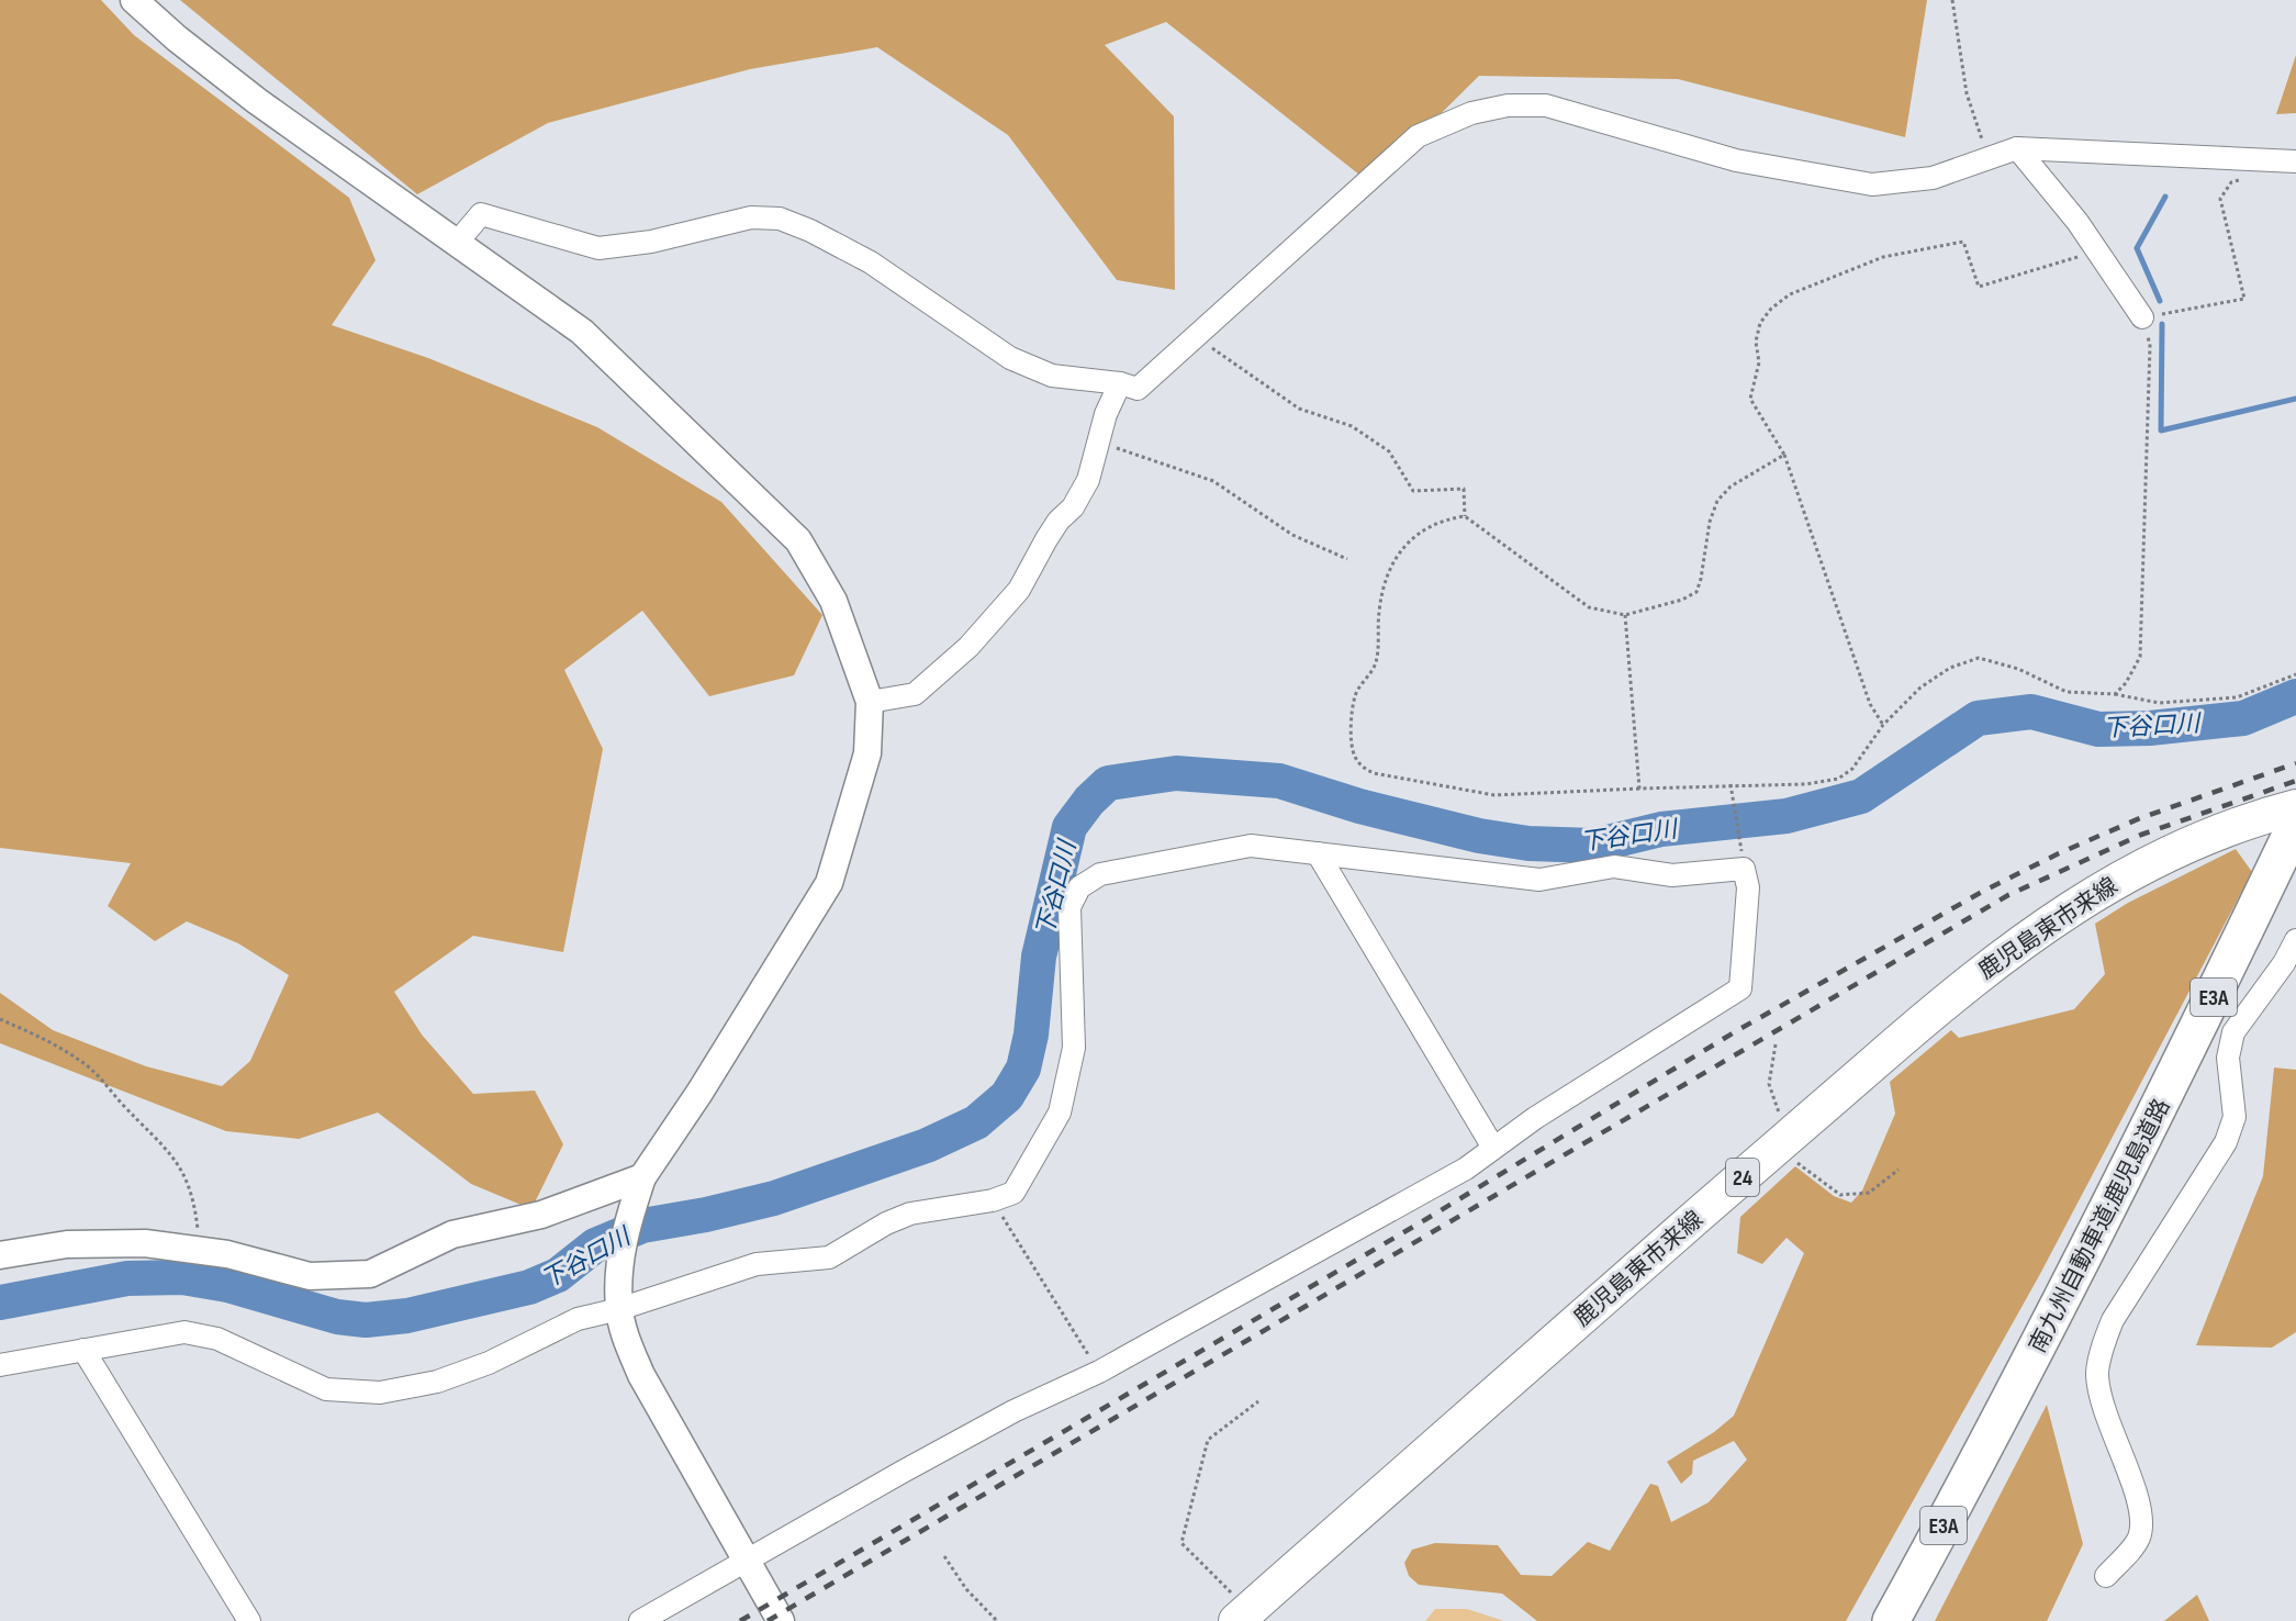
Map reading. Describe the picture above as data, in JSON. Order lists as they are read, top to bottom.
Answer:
{
  "streets": {
    "highway": ["E3A", "南九州自動車道;鹿児島道路"],
    "main road": ["鹿児島東市来線", "24"]
  },
  "water": ["下谷口川"]
}
